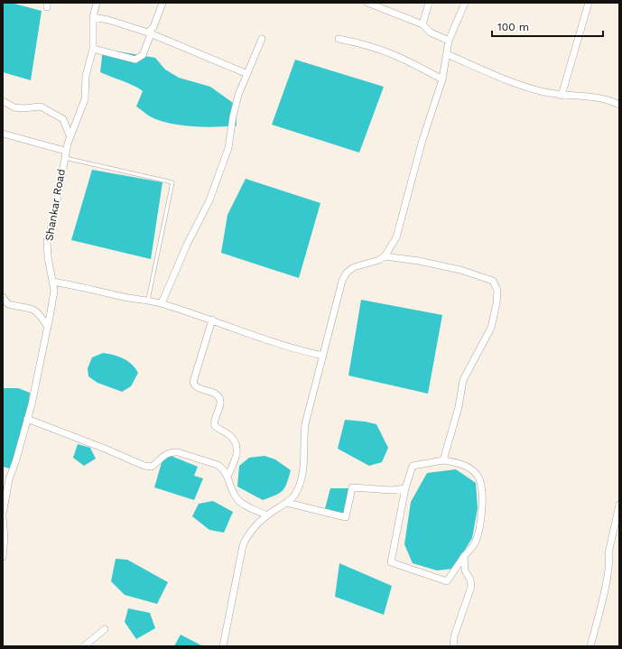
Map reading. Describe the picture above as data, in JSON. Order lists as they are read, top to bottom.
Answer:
{
  "streets": {
    "street": ["Shankar Road"]
  },
  "scale_bar": "100 m"
}
